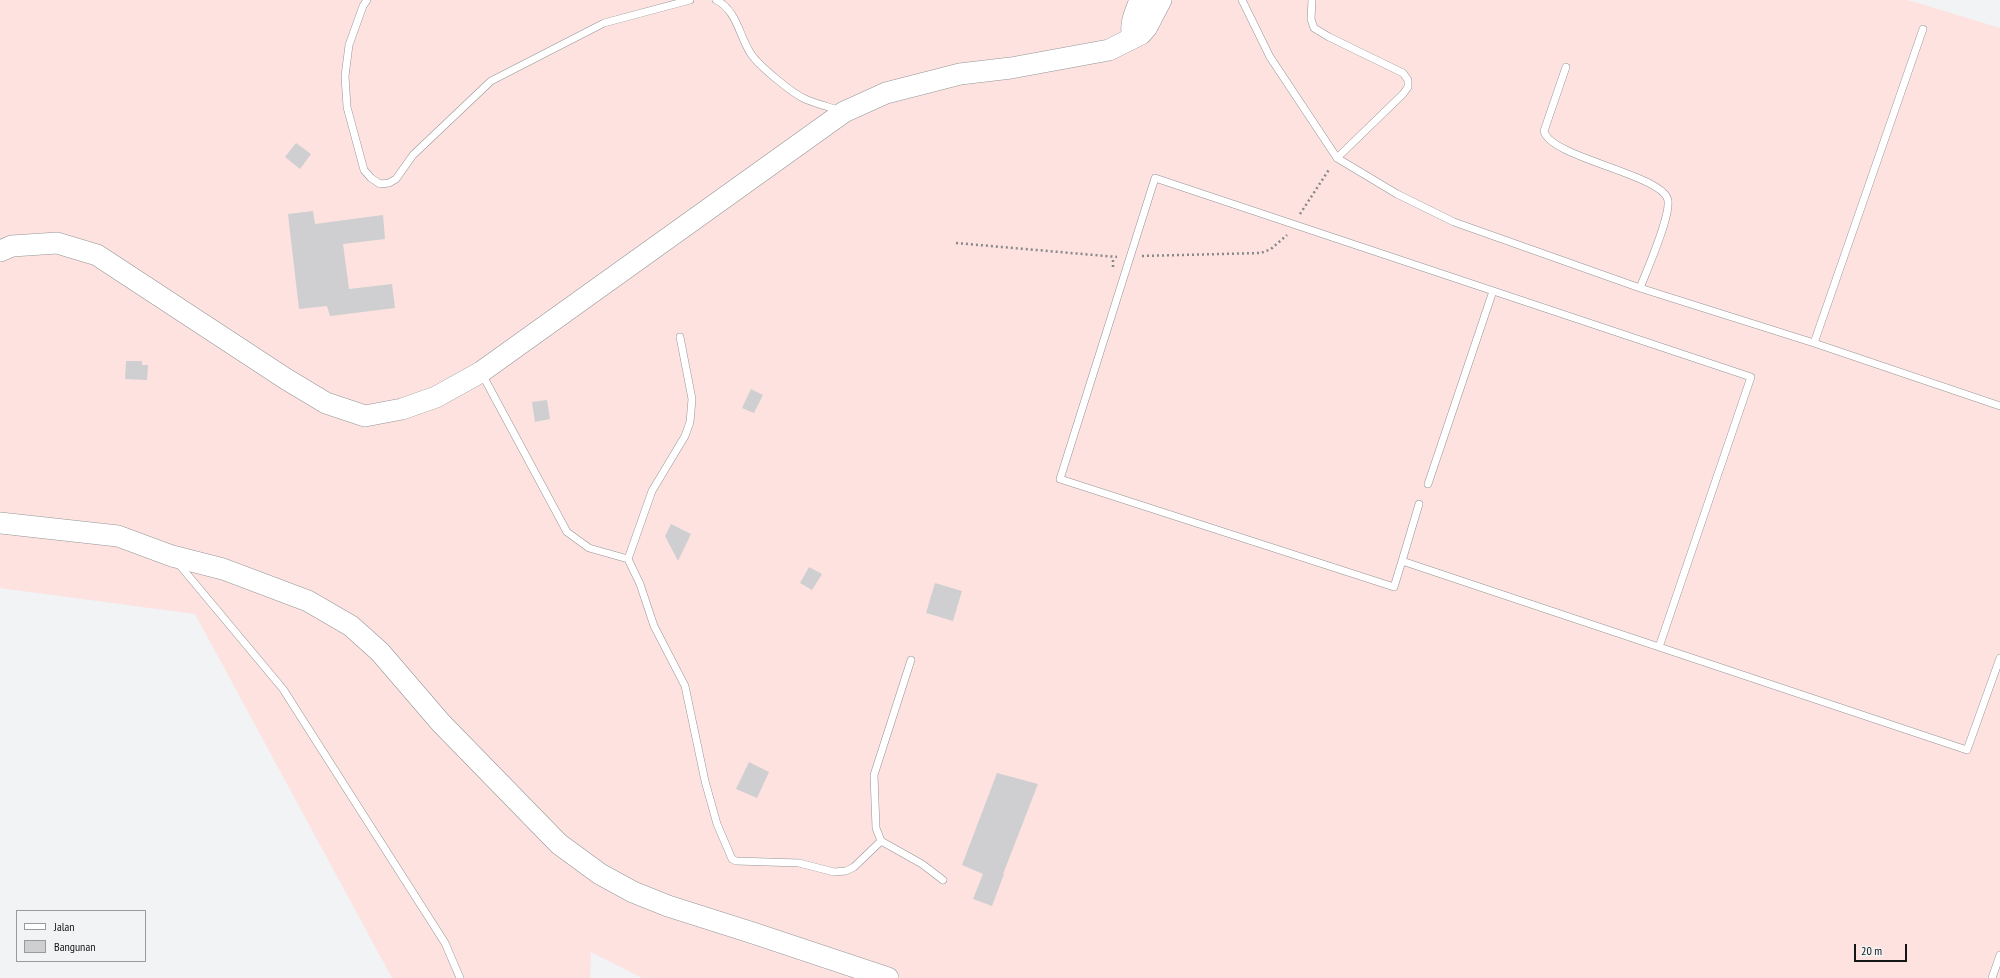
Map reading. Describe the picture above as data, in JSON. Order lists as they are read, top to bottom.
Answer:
{
  "legend": ["Jalan", "Bangunan"],
  "scale_bar": "20 m"
}
